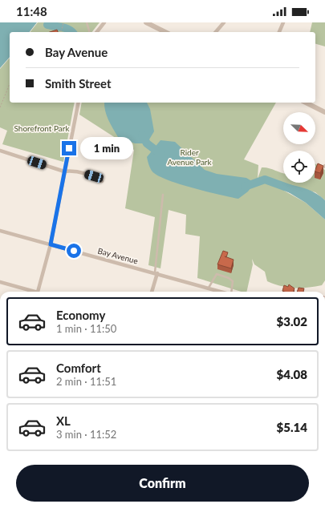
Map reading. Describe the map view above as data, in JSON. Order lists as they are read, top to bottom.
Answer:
{
  "streets": {
    "street": ["Bay Avenue"]
  },
  "parks": ["Shorefront Park", "Rider Avenue Park"],
  "north": "bottom right",
  "page": {
    "status": "11:48",
    "banner": ["Bay Avenue", "Smith Street"],
    "bubble": "1 min",
    "list": [
      {
        "name": "Economy",
        "note": "1 min · 11:50",
        "value": "$3.02"
      },
      {
        "name": "Comfort",
        "note": "2 min · 11:51",
        "value": "$4.08"
      },
      {
        "name": "XL",
        "note": "3 min · 11:52",
        "value": "$5.14"
      }
    ],
    "buttons": "Confirm"
  }
}
